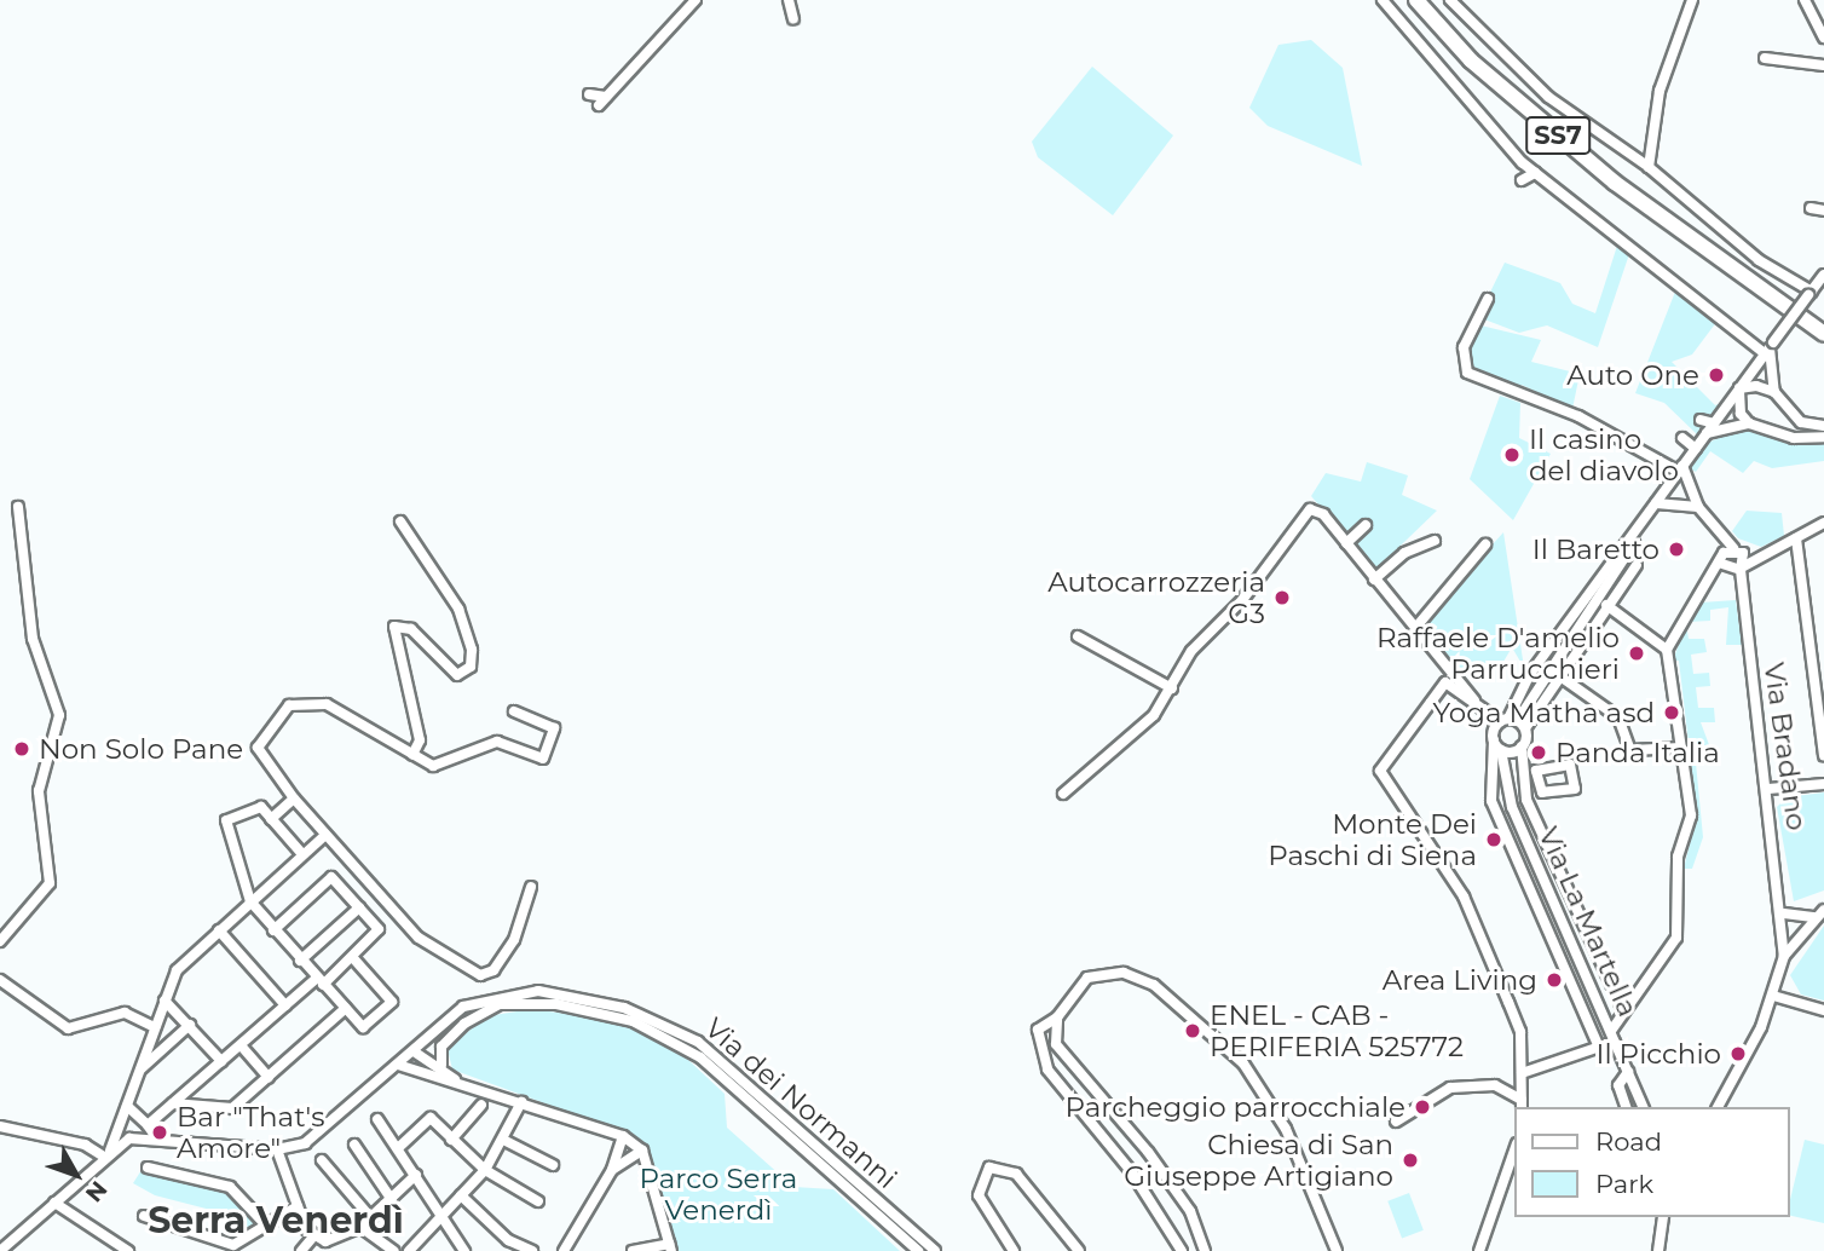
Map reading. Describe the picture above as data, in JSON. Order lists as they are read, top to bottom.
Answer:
{
  "streets": {
    "highway": ["SS7"],
    "street": ["Via Bradano", "Via La Martella", "Via dei Normanni"]
  },
  "districts": ["Serra Venerdì"],
  "parks": ["Parco Serra Venerdì"],
  "places": [
    "Auto One",
    "Il casino del diavolo",
    "Il Baretto",
    "Autocarrozzeria G3",
    "Raffaele D'amelio Parrucchieri",
    "Yoga Matha asd",
    "Non Solo Pane",
    "Panda Italia",
    "Monte Dei Paschi di Siena",
    "Area Living",
    "ENEL - CAB - PERIFERIA 525772",
    "Il Picchio",
    "Parcheggio parrocchiale",
    "Bar \"That's Amore\"",
    "Chiesa di San Giuseppe Artigiano"
  ],
  "legend": ["Road", "Park"],
  "north": "bottom right"
}
